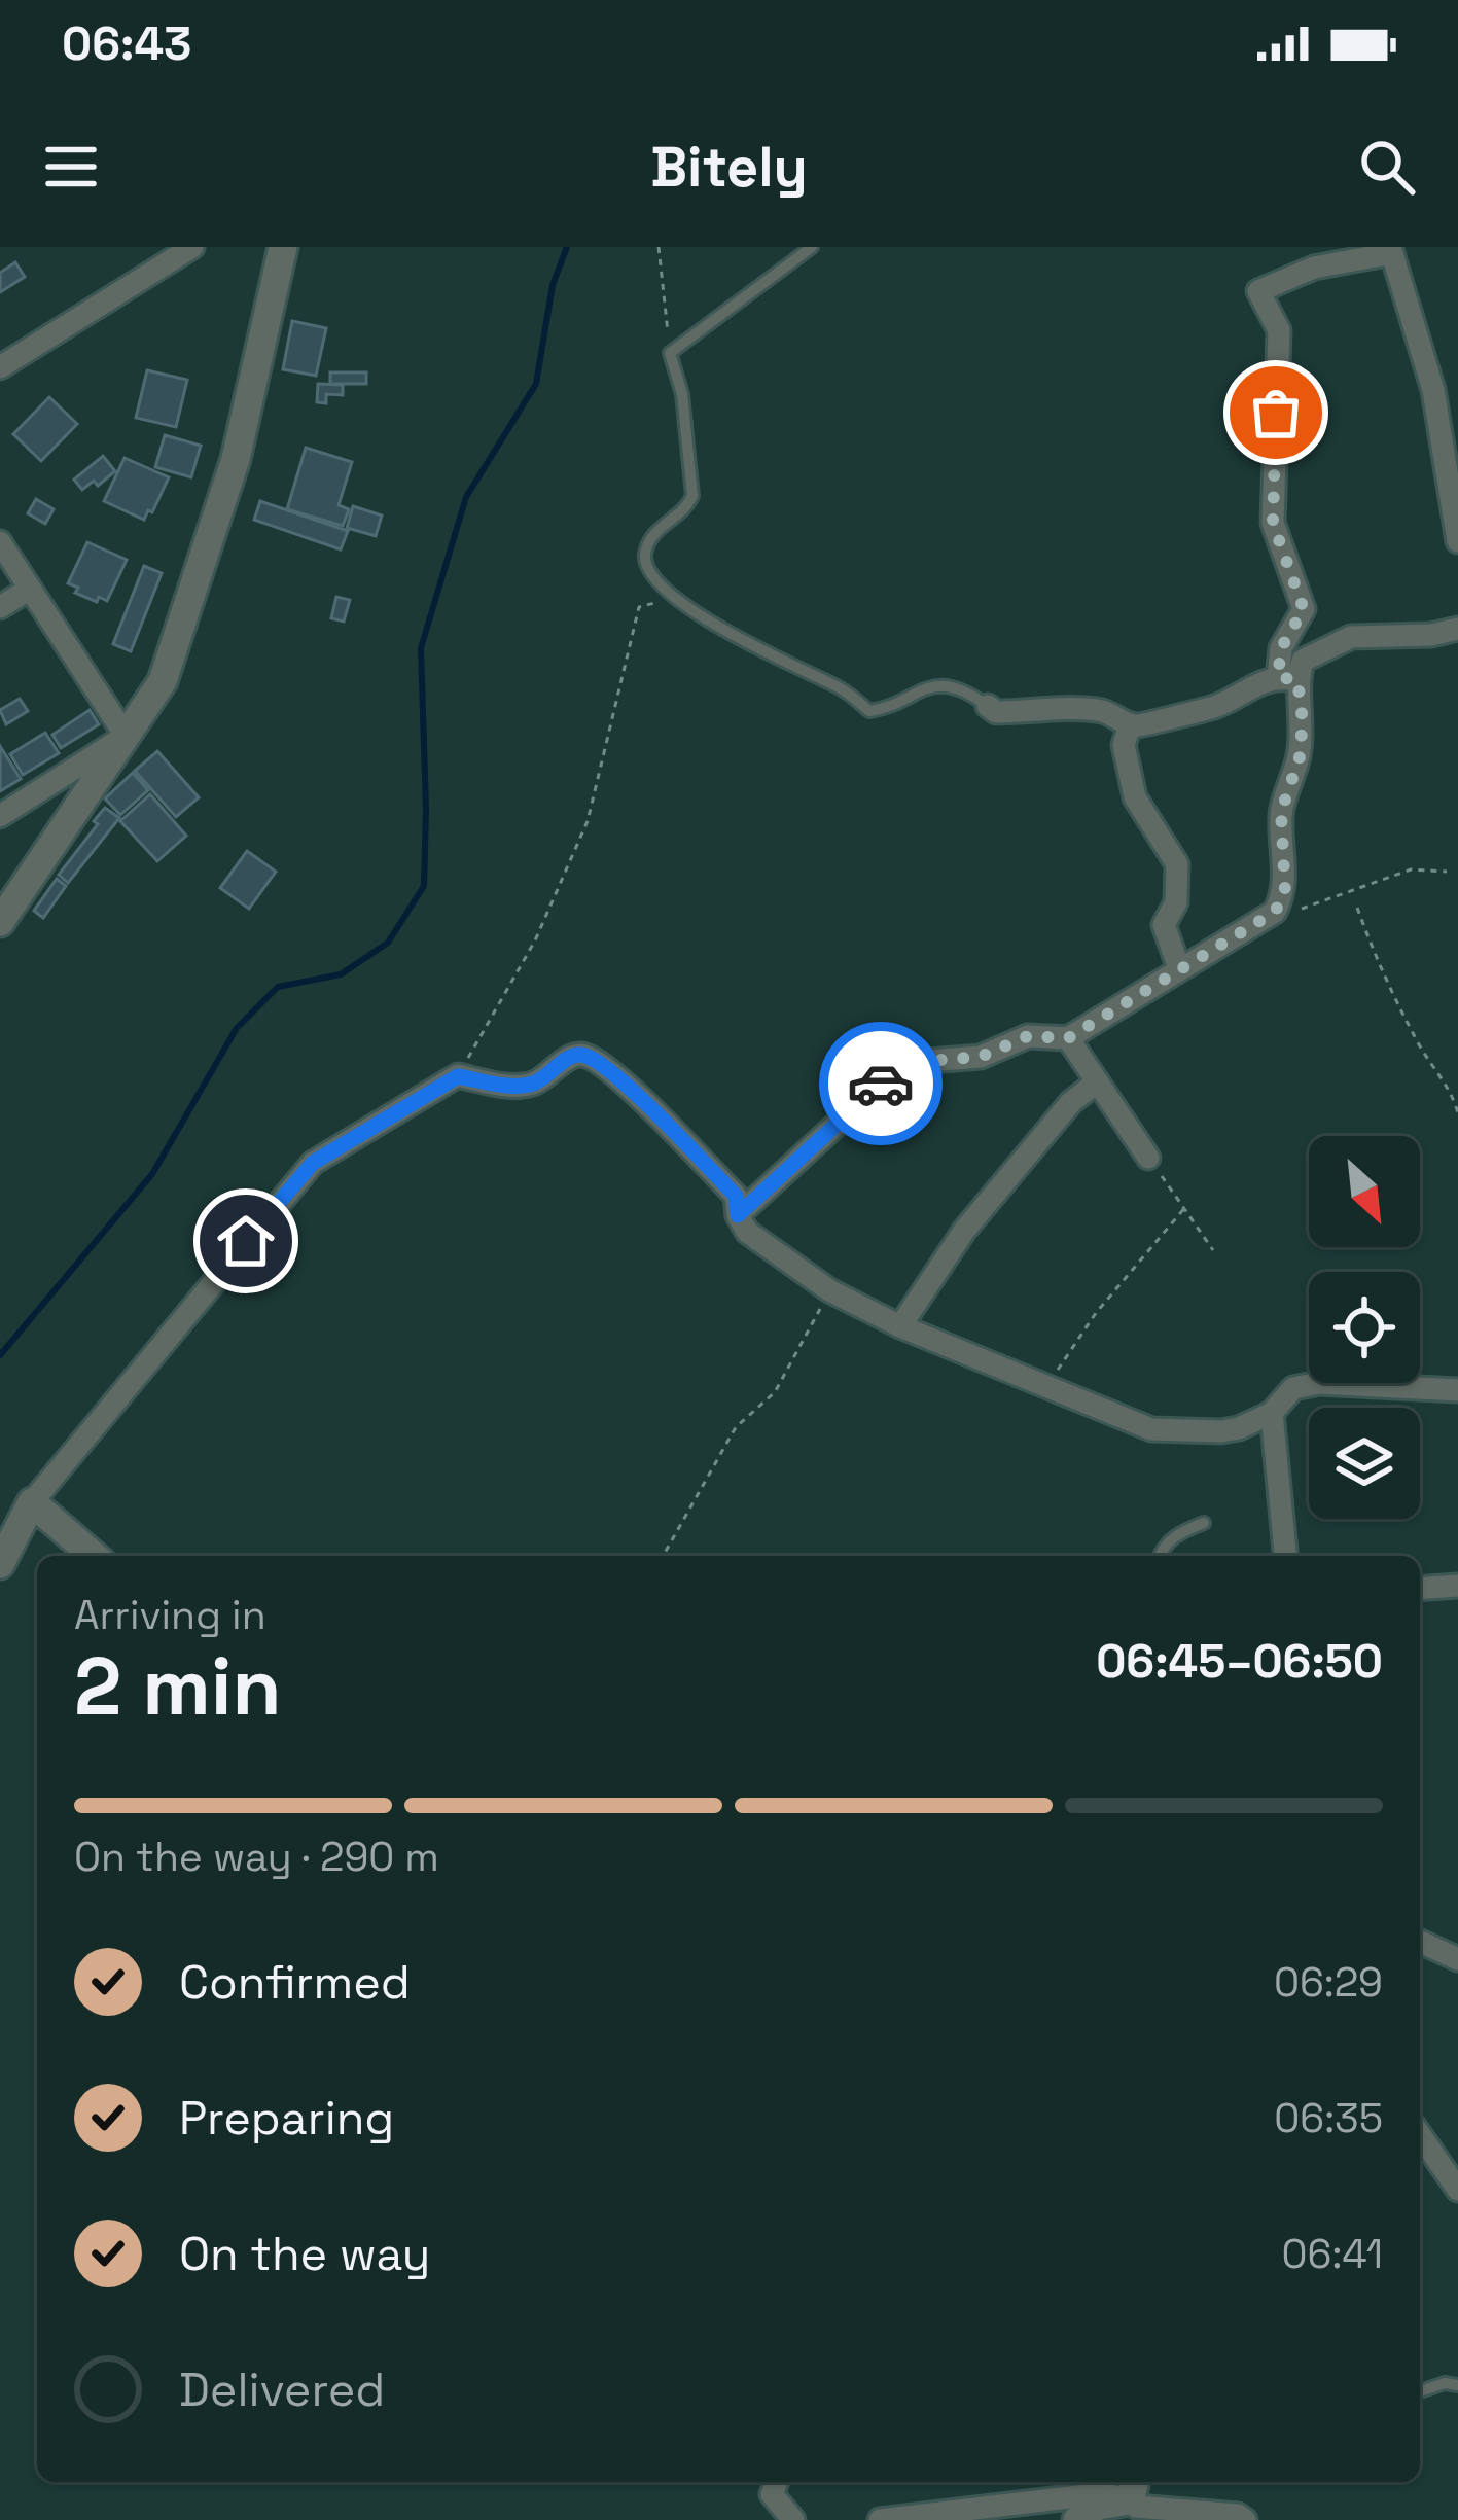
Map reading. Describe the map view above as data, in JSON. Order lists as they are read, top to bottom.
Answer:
{
  "north": "bottom right",
  "page": {
    "status": "06:43",
    "header": "Bitely",
    "heading": ["2 min", "Arriving in", "06:45–06:50"],
    "bar": "On the way · 290 m",
    "list": [
      ["Confirmed", "06:29"],
      ["Preparing", "06:35"],
      ["On the way", "06:41"],
      "Delivered"
    ]
  }
}
